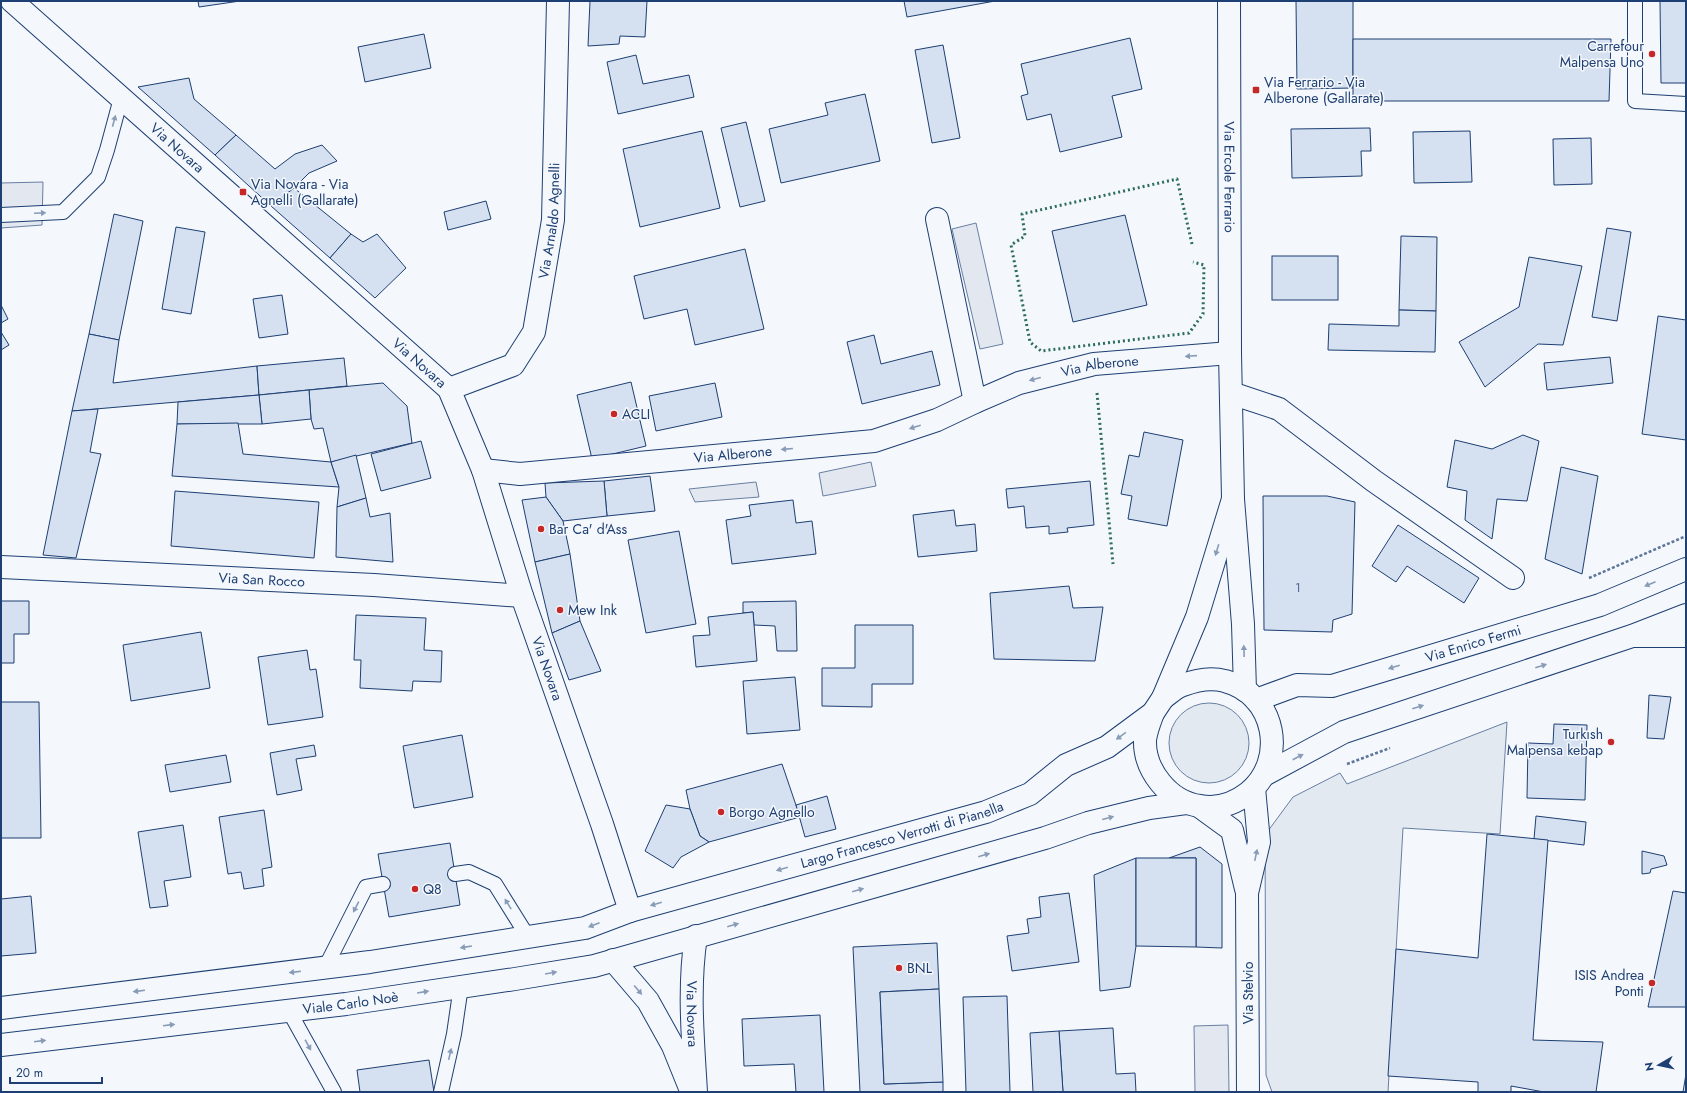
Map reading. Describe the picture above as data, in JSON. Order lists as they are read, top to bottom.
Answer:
{
  "streets": {
    "street": [
      "Via Novara",
      "Via Ercole Ferrario",
      "Via Arnaldo Agnelli",
      "Via Alberone",
      "Via San Rocco",
      "Via Enrico Fermi",
      "Largo Francesco Verrotti di Pianella",
      "Via Stelvio",
      "Viale Carlo Noè"
    ]
  },
  "crossings": [
    ["Via Novara", "Via Arnaldo Agnelli"],
    ["Via Novara", "Via Alberone"],
    ["Via Novara", "Via San Rocco"],
    ["Via Novara", "Largo Francesco Verrotti di Pianella"],
    ["Via Novara", "Viale Carlo Noè"],
    ["Via Ercole Ferrario", "Via Alberone"],
    ["Via Enrico Fermi", "Largo Francesco Verrotti di Pianella"],
    ["Via Enrico Fermi", "Via Stelvio"],
    ["Largo Francesco Verrotti di Pianella", "Via Stelvio"]
  ],
  "one_way": ["Via Alberone"],
  "places": {
    "other": [
      "Carrefour Malpensa Uno",
      "ACLI",
      "Bar Ca' d'Ass",
      "Mew Ink",
      "Turkısh Malpensa kebap",
      "Borgo Agnello",
      "Q8",
      "BNL",
      "ISIS Andrea Ponti"
    ],
    "transit": ["Via Ferrario - Via Alberone (Gallarate)", "Via Novara - Via Agnelli (Gallarate)"]
  },
  "house_numbers": ["1"],
  "scale_bar": "20 m",
  "north": "left"
}
